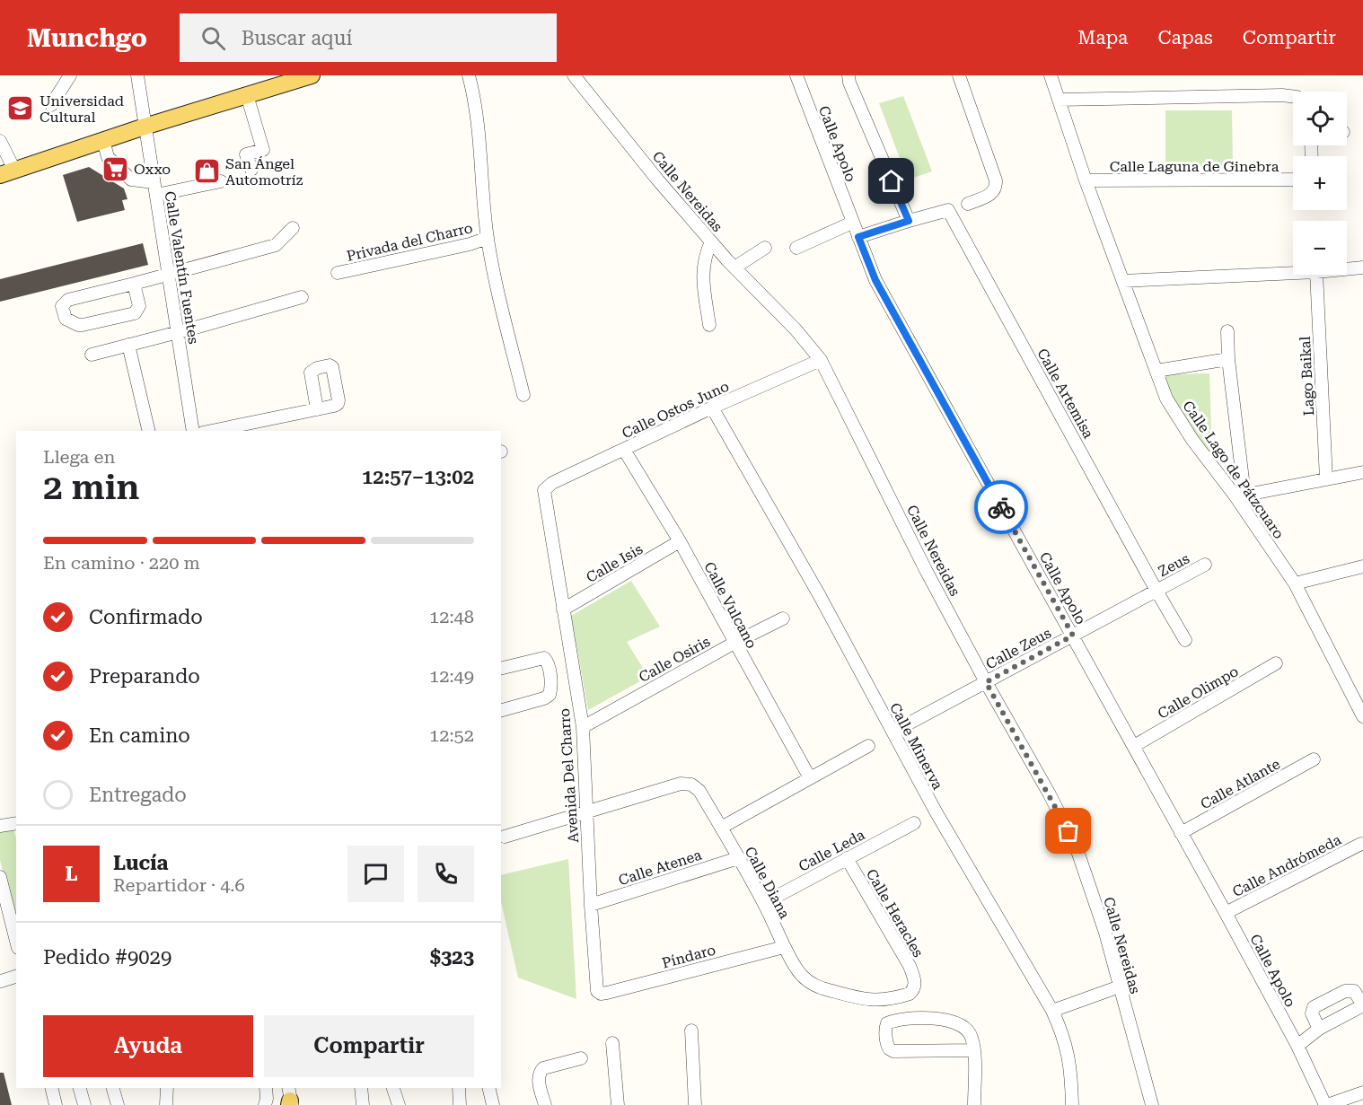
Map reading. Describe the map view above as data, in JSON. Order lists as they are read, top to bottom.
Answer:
{
  "streets": {
    "street": [
      "Calle Apolo",
      "Calle Laguna de Ginebra",
      "Calle Nereidas",
      "Privada del Charro",
      "Calle Valentín Fuentes",
      "Lago Baikal",
      "Calle Artemisa",
      "Calle Ostos Juno",
      "Calle Lago de Pátzcuaro",
      "Calle Isis",
      "Zeus",
      "Calle Vulcano",
      "Calle Zeus",
      "Calle Osiris",
      "Calle Olimpo",
      "Calle Minerva",
      "Avenida Del Charro",
      "Calle Atlante",
      "Calle Leda",
      "Calle Andrómeda",
      "Calle Atenea",
      "Calle Diana",
      "Calle Heracles",
      "Píndaro"
    ]
  },
  "crossings": [
    ["Calle Apolo", "Calle Zeus"],
    ["Calle Apolo", "Calle Olimpo"],
    ["Calle Apolo", "Calle Atlante"],
    ["Calle Apolo", "Calle Andrómeda"],
    ["Calle Laguna de Ginebra", "Calle Lago de Pátzcuaro"],
    ["Calle Nereidas", "Calle Ostos Juno"],
    ["Calle Nereidas", "Calle Zeus"],
    ["Calle Artemisa", "Zeus"],
    ["Calle Artemisa", "Calle Zeus"],
    ["Calle Ostos Juno", "Calle Vulcano"],
    ["Calle Ostos Juno", "Calle Minerva"],
    ["Calle Ostos Juno", "Avenida Del Charro"],
    ["Calle Isis", "Calle Vulcano"],
    ["Calle Isis", "Avenida Del Charro"],
    ["Zeus", "Calle Zeus"],
    ["Calle Vulcano", "Calle Osiris"],
    ["Calle Zeus", "Calle Minerva"],
    ["Calle Osiris", "Avenida Del Charro"],
    ["Avenida Del Charro", "Calle Atenea"],
    ["Avenida Del Charro", "Calle Diana"],
    ["Avenida Del Charro", "Píndaro"],
    ["Calle Leda", "Calle Diana"],
    ["Calle Leda", "Calle Heracles"],
    ["Calle Atenea", "Calle Diana"],
    ["Calle Diana", "Calle Heracles"],
    ["Calle Diana", "Píndaro"]
  ],
  "places": {
    "school or university": ["Universidad Cultural"],
    "supermarket": ["Oxxo"],
    "shop": ["San Ángel Automotríz"]
  },
  "page": {
    "header": "Munchgo",
    "search": "Buscar aquí",
    "nav": ["Mapa", "Capas", "Compartir"],
    "map_buttons": ["+", "−"],
    "heading": ["2 min", "Llega en", "12:57–13:02"],
    "panel": [
      "Lucía",
      "Repartidor · 4.6",
      "Pedido #9029",
      "$323"
    ],
    "bar": "En camino · 220 m",
    "list": [
      ["Confirmado", "12:48"],
      ["Preparando", "12:49"],
      ["En camino", "12:52"],
      "Entregado"
    ],
    "round": "L",
    "buttons": ["Ayuda", "Compartir"]
  }
}
